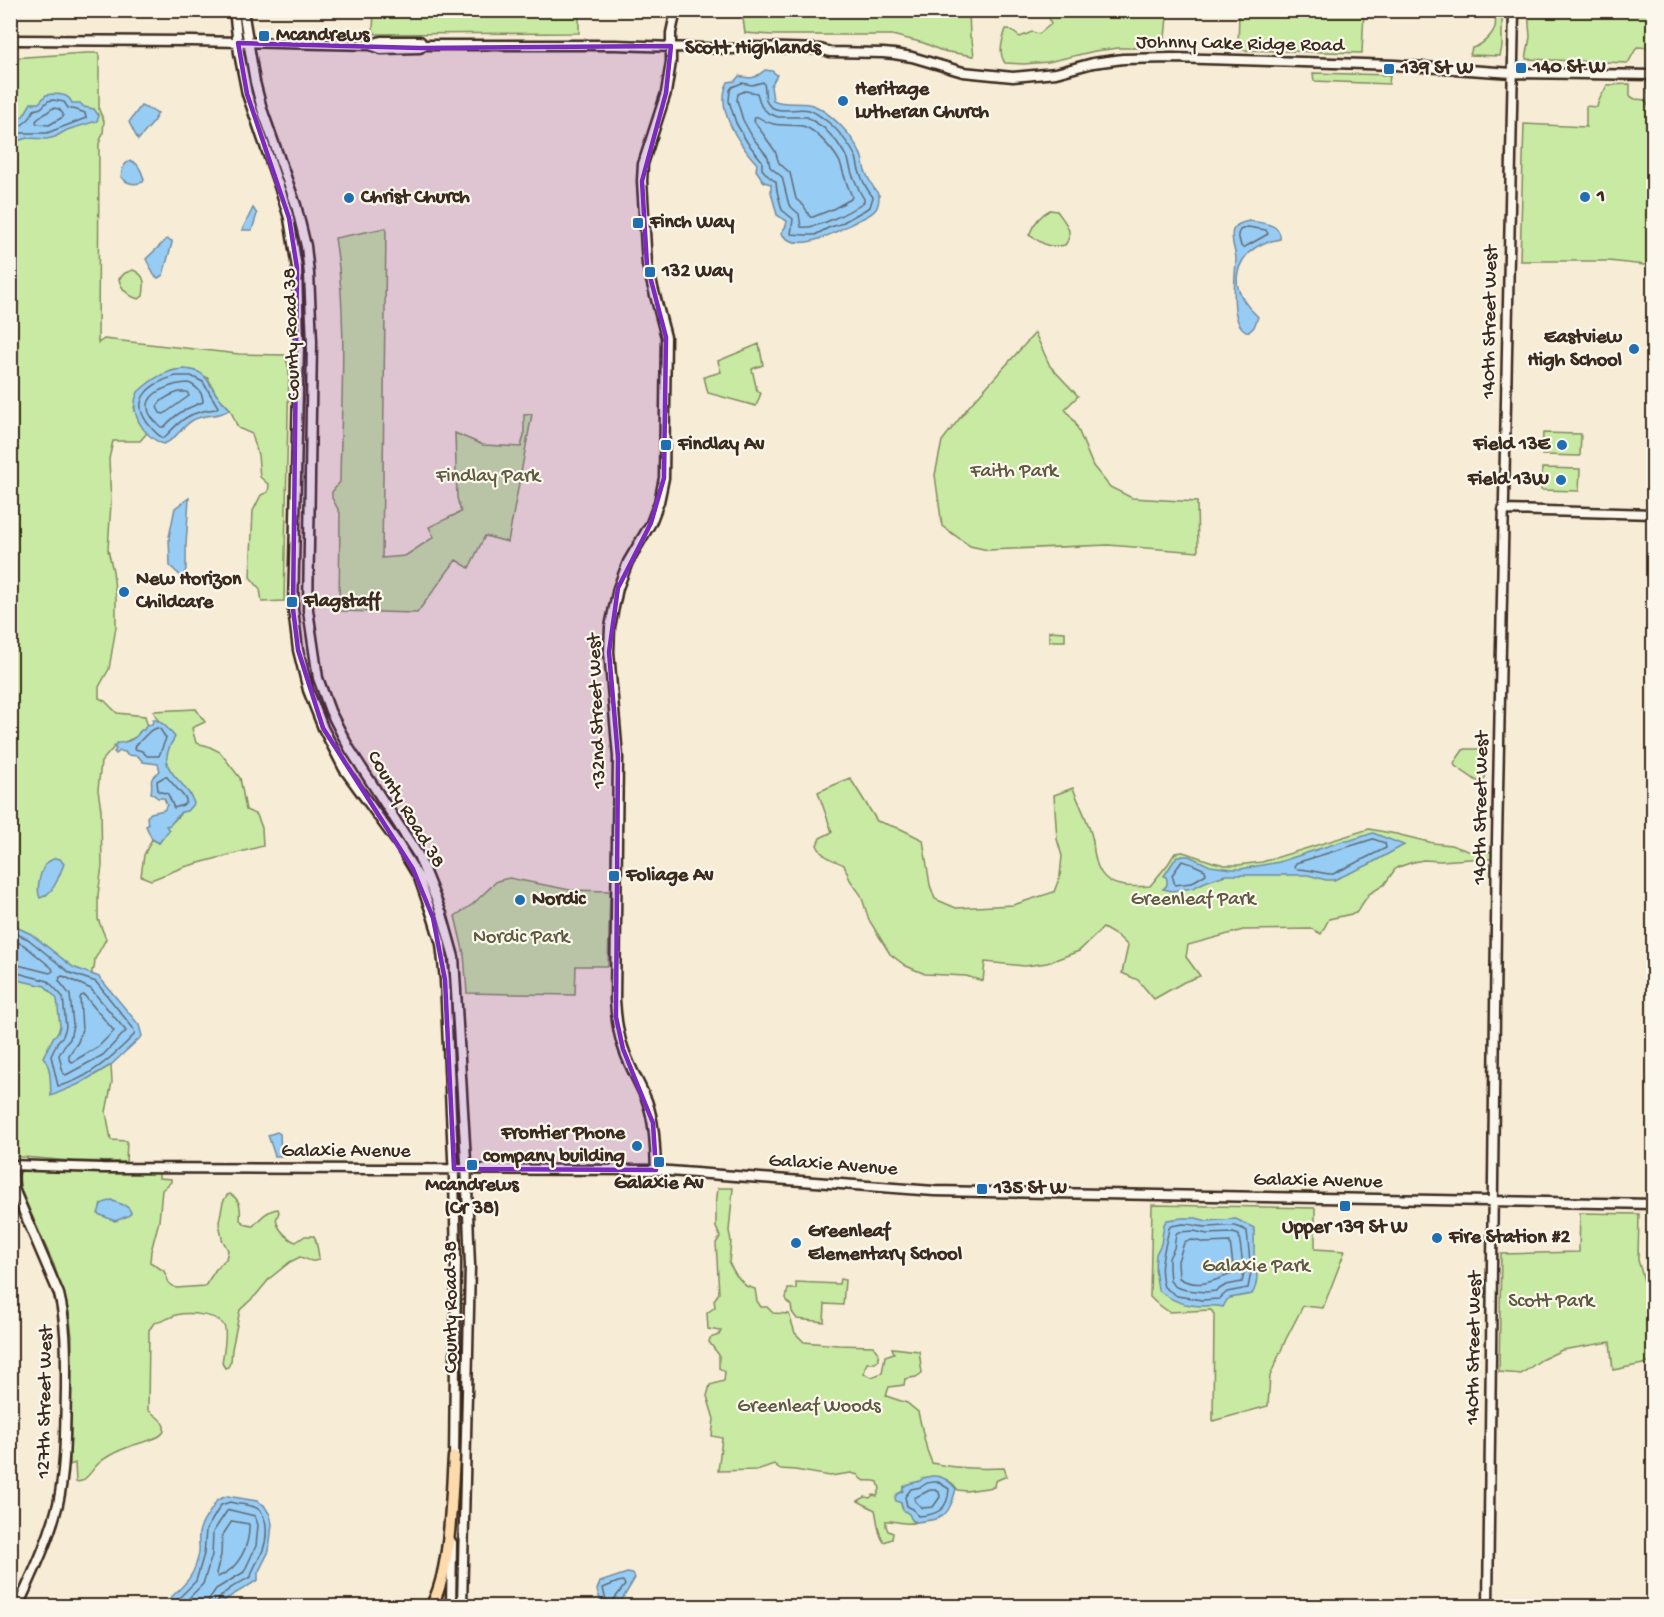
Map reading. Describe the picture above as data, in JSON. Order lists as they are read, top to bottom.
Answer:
{
  "streets": {
    "street": [
      "Johnny Cake Ridge Road",
      "140th Street West",
      "County Road 38",
      "132nd Street West",
      "Galaxie Avenue",
      "127th Street West"
    ]
  },
  "crossings": [
    ["Johnny Cake Ridge Road", "140th Street West"],
    ["Johnny Cake Ridge Road", "County Road 38"],
    ["Johnny Cake Ridge Road", "132nd Street West"],
    ["140th Street West", "Galaxie Avenue"],
    ["County Road 38", "Galaxie Avenue"],
    ["132nd Street West", "Galaxie Avenue"],
    ["Galaxie Avenue", "127th Street West"]
  ],
  "districts": ["Scott Highlands"],
  "parks": [
    "Faith Park",
    "Findlay Park",
    "Greenleaf Park",
    "Nordic Park",
    "Galaxie Park",
    "Scott Park",
    "Greenleaf Woods"
  ],
  "places": {
    "transit": [
      "Mcandrews",
      "140 St W",
      "139 St W",
      "Finch Way",
      "132 Way",
      "Findlay Av",
      "Flagstaff",
      "Foliage Av",
      "Galaxie Av",
      "Mcandrews (Cr 38)",
      "135 St W",
      "Upper 139 St W"
    ],
    "other": [
      "Heritage Lutheran Church",
      "1",
      "Christ Church",
      "Eastview High School",
      "Field 13E",
      "Field 13W",
      "New Horizon Childcare",
      "Nordic",
      "Frontier Phone company building",
      "Fire Station #2",
      "Greenleaf Elementary School"
    ]
  }
}
